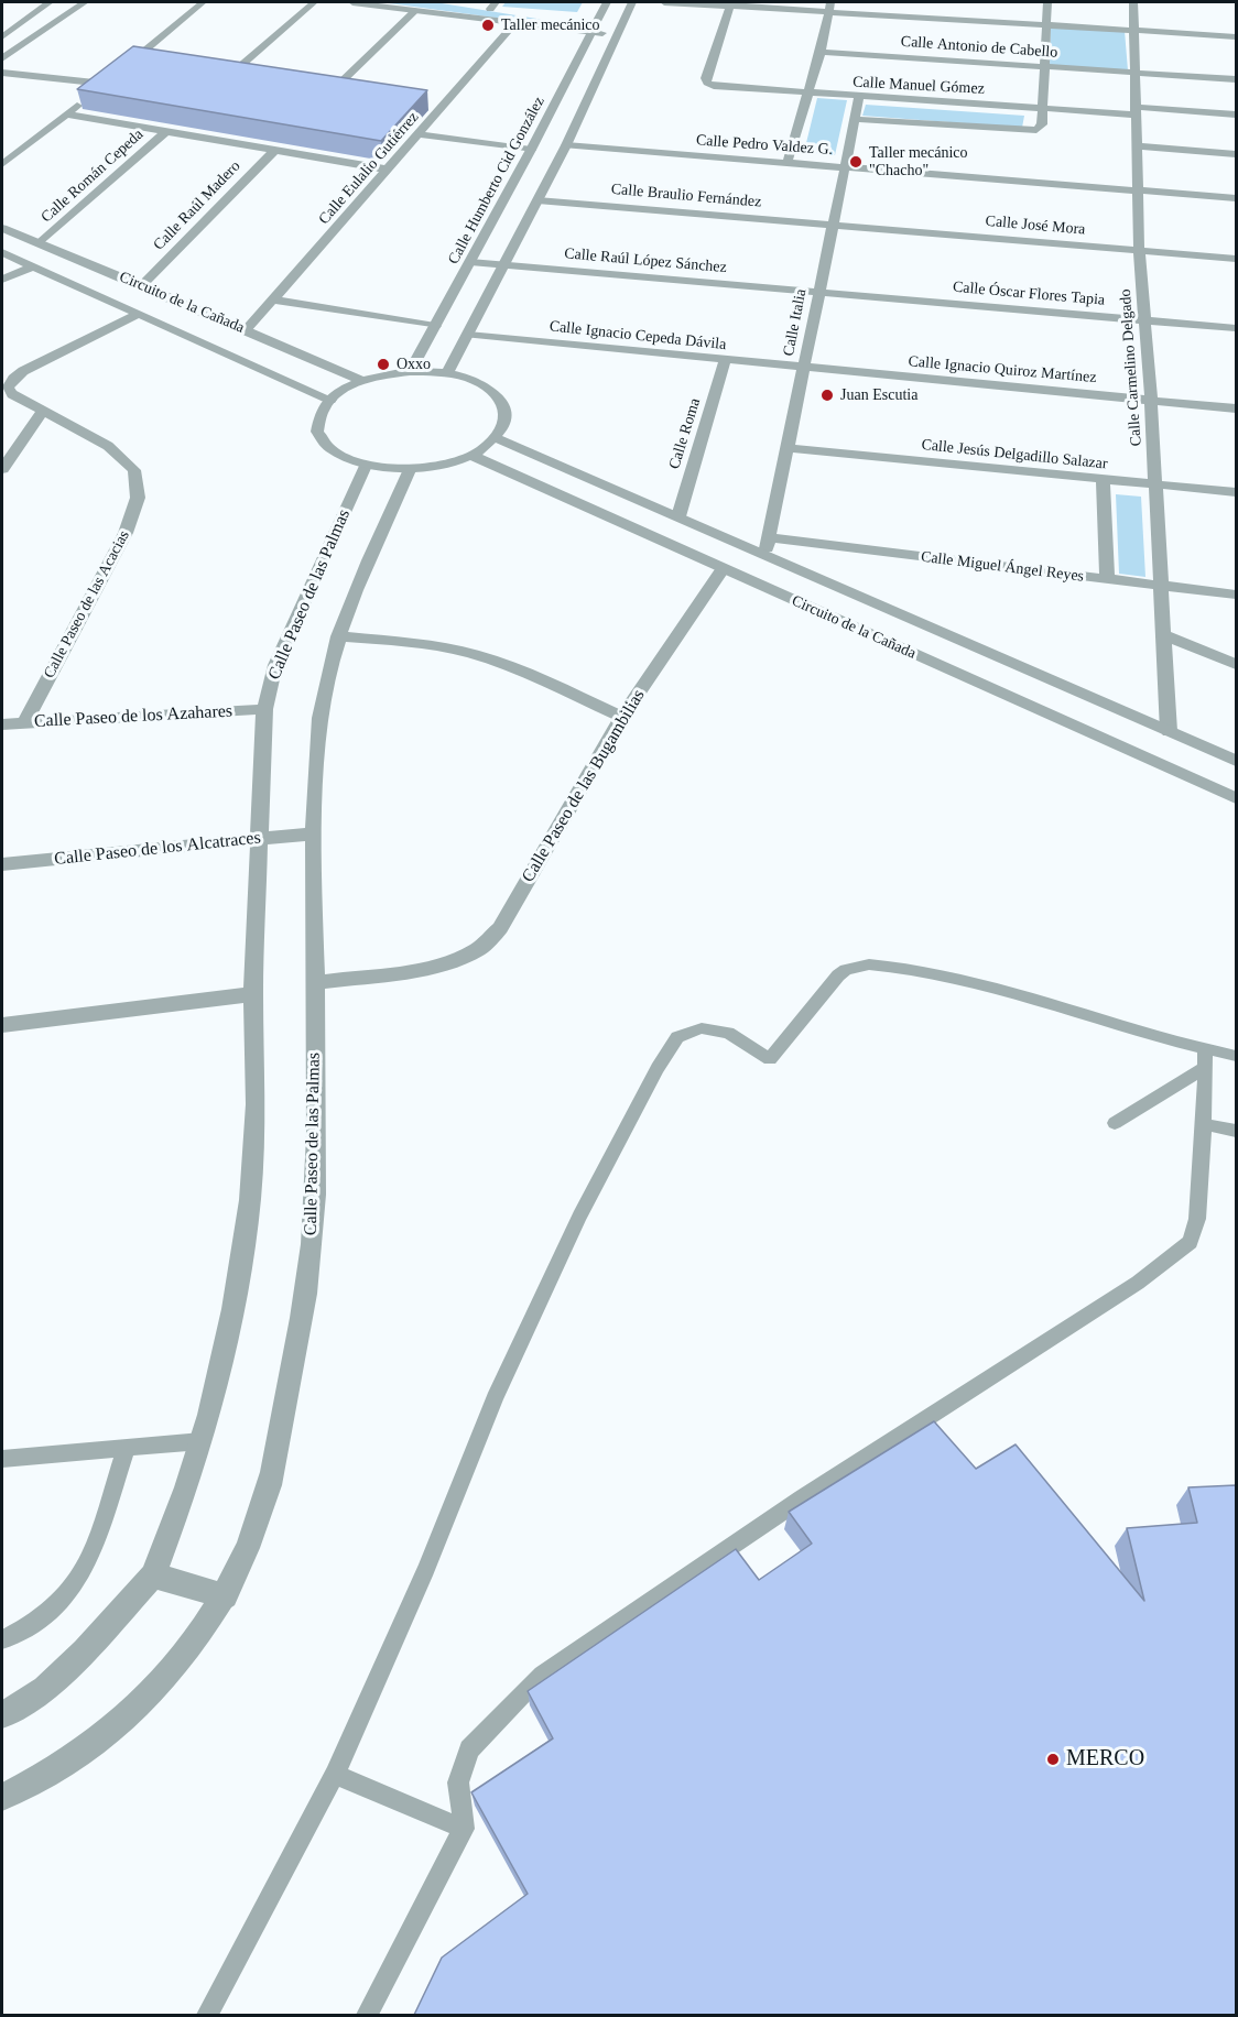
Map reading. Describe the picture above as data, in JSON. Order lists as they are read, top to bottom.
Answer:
{
  "streets": {
    "street": [
      "Calle Antonio de Cabello",
      "Calle Manuel Gómez",
      "Calle Pedro Valdez G.",
      "Calle Eulalio Gutiérrez",
      "Calle Román Cepeda",
      "Calle Humberto Cid González",
      "Calle Braulio Fernández",
      "Calle Raúl Madero",
      "Calle José Mora",
      "Calle Raúl López Sánchez",
      "Calle Óscar Flores Tapia",
      "Circuito de la Cañada",
      "Calle Italia",
      "Calle Ignacio Cepeda Dávila",
      "Calle Carmelino Delgado",
      "Calle Ignacio Quiroz Martínez",
      "Calle Roma",
      "Calle Jesús Delgadillo Salazar",
      "Calle Miguel Ángel Reyes",
      "Calle Paseo de las Palmas",
      "Calle Paseo de las Acacias",
      "Calle Paseo de los Azahares",
      "Calle Paseo de las Bugambilias",
      "Calle Paseo de los Alcatraces"
    ]
  },
  "crossings": [
    ["Calle Antonio de Cabello", "Calle Carmelino Delgado"],
    ["Calle Manuel Gómez", "Calle Italia"],
    ["Calle Manuel Gómez", "Calle Carmelino Delgado"],
    ["Calle Pedro Valdez G.", "Calle Humberto Cid González"],
    ["Calle Pedro Valdez G.", "Calle Italia"],
    ["Calle Pedro Valdez G.", "Calle Carmelino Delgado"],
    ["Calle Eulalio Gutiérrez", "Circuito de la Cañada"],
    ["Calle Román Cepeda", "Circuito de la Cañada"],
    ["Calle Humberto Cid González", "Calle Braulio Fernández"],
    ["Calle Humberto Cid González", "Calle Raúl López Sánchez"],
    ["Calle Humberto Cid González", "Calle Ignacio Cepeda Dávila"],
    ["Calle Braulio Fernández", "Calle José Mora"],
    ["Calle Braulio Fernández", "Calle Italia"],
    ["Calle Raúl Madero", "Circuito de la Cañada"],
    ["Calle José Mora", "Calle Italia"],
    ["Calle José Mora", "Calle Carmelino Delgado"],
    ["Calle Raúl López Sánchez", "Calle Óscar Flores Tapia"],
    ["Calle Raúl López Sánchez", "Calle Italia"],
    ["Calle Óscar Flores Tapia", "Calle Italia"],
    ["Calle Óscar Flores Tapia", "Calle Carmelino Delgado"],
    ["Circuito de la Cañada", "Calle Italia"],
    ["Circuito de la Cañada", "Calle Carmelino Delgado"],
    ["Circuito de la Cañada", "Calle Roma"],
    ["Circuito de la Cañada", "Calle Paseo de las Acacias"],
    ["Circuito de la Cañada", "Calle Paseo de las Bugambilias"],
    ["Calle Italia", "Calle Ignacio Cepeda Dávila"],
    ["Calle Italia", "Calle Ignacio Quiroz Martínez"],
    ["Calle Italia", "Calle Jesús Delgadillo Salazar"],
    ["Calle Italia", "Calle Miguel Ángel Reyes"],
    ["Calle Ignacio Cepeda Dávila", "Calle Ignacio Quiroz Martínez"],
    ["Calle Ignacio Cepeda Dávila", "Calle Roma"],
    ["Calle Carmelino Delgado", "Calle Ignacio Quiroz Martínez"],
    ["Calle Carmelino Delgado", "Calle Jesús Delgadillo Salazar"],
    ["Calle Carmelino Delgado", "Calle Miguel Ángel Reyes"],
    ["Calle Paseo de las Palmas", "Calle Paseo de los Azahares"],
    ["Calle Paseo de las Palmas", "Calle Paseo de las Bugambilias"],
    ["Calle Paseo de las Palmas", "Calle Paseo de los Alcatraces"],
    ["Calle Paseo de las Acacias", "Calle Paseo de los Azahares"]
  ],
  "places": [
    "Taller mecánico",
    "Taller mecánico \"Chacho\"",
    "Oxxo",
    "Juan Escutia",
    "MERCO"
  ]
}
